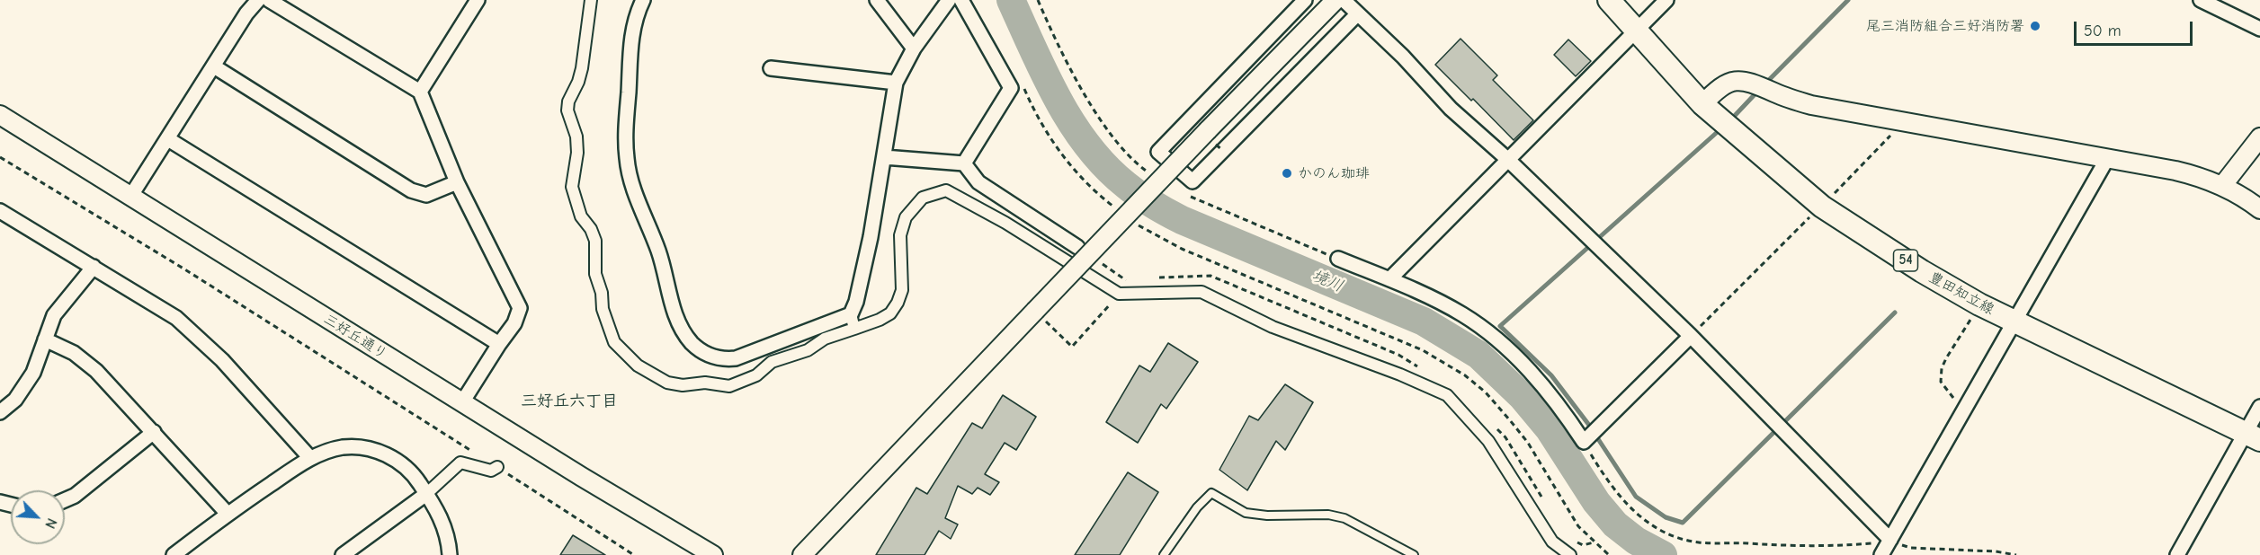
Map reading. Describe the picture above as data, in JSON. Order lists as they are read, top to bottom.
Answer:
{
  "streets": {
    "main road": ["54", "豊田知立線"],
    "street": ["三好丘通り"]
  },
  "districts": ["三好丘六丁目"],
  "water": ["境川"],
  "places": ["尾三消防組合三好消防署", "かのん珈琲"],
  "scale_bar": "50 m",
  "north": "bottom right"
}
